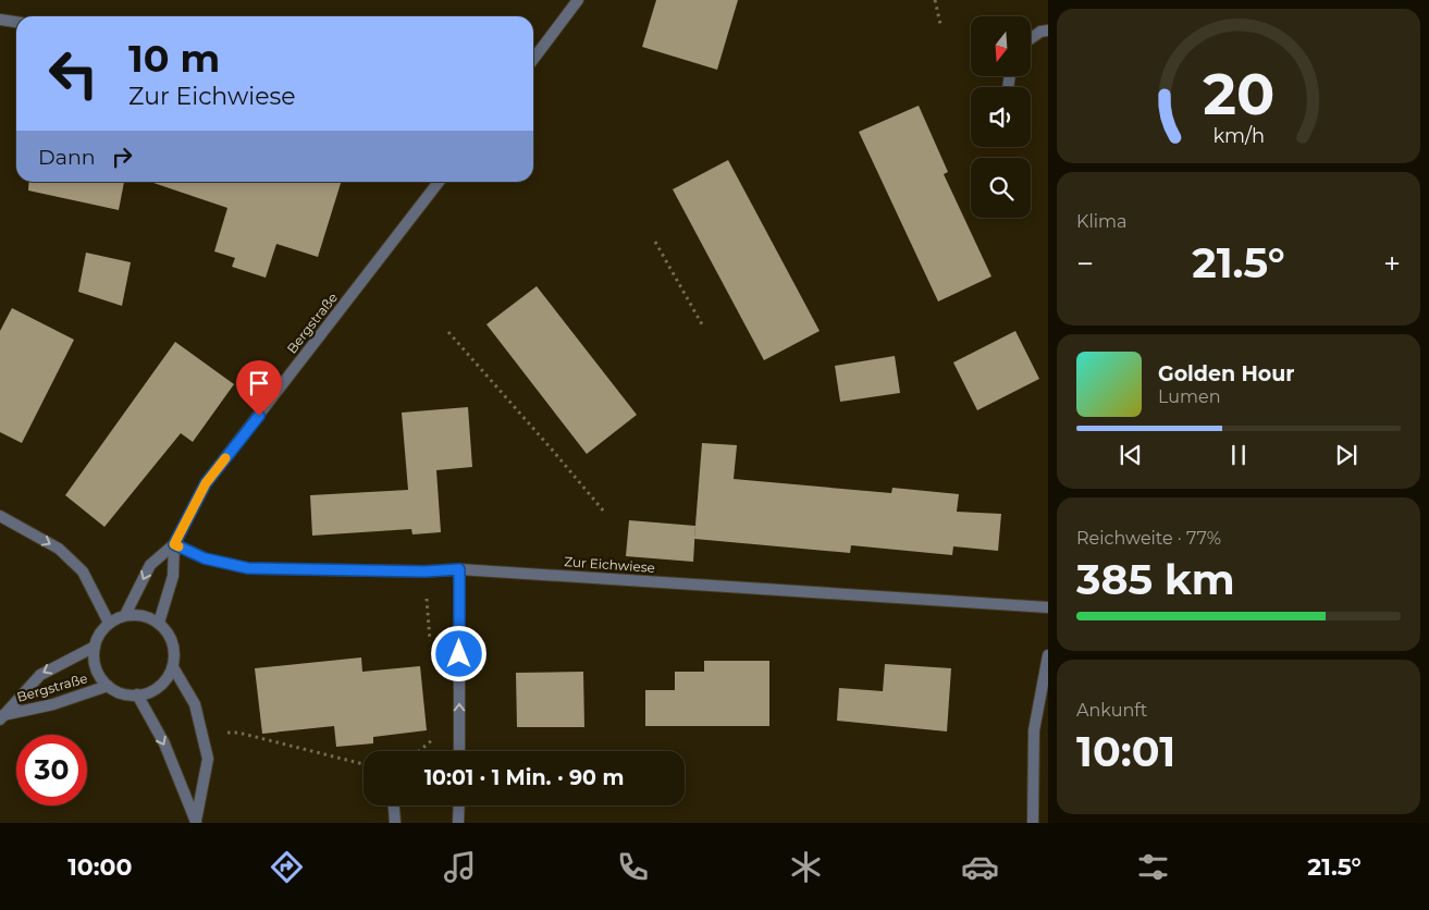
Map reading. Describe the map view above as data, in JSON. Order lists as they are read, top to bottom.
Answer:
{
  "streets": {
    "street": ["Bergstraße", "Zur Eichwiese"]
  },
  "crossings": [
    ["Bergstraße", "Zur Eichwiese"]
  ],
  "north": "bottom",
  "page": {
    "turn": ["10 m", "Zur Eichwiese"],
    "then": "Dann",
    "tile": [
      "Klima",
      ["Reichweite · 77%", "385 km"],
      ["Ankunft", "10:01"]
    ],
    "heat": ["−", "21.5°", "+"],
    "song": ["Golden Hour", "Lumen"],
    "limit": "30",
    "trip": "10:01 · 1 Min. · 90 m",
    "tabs": ["10:00", "21.5°"],
    "gauge": ["20", "km/h"]
  }
}
